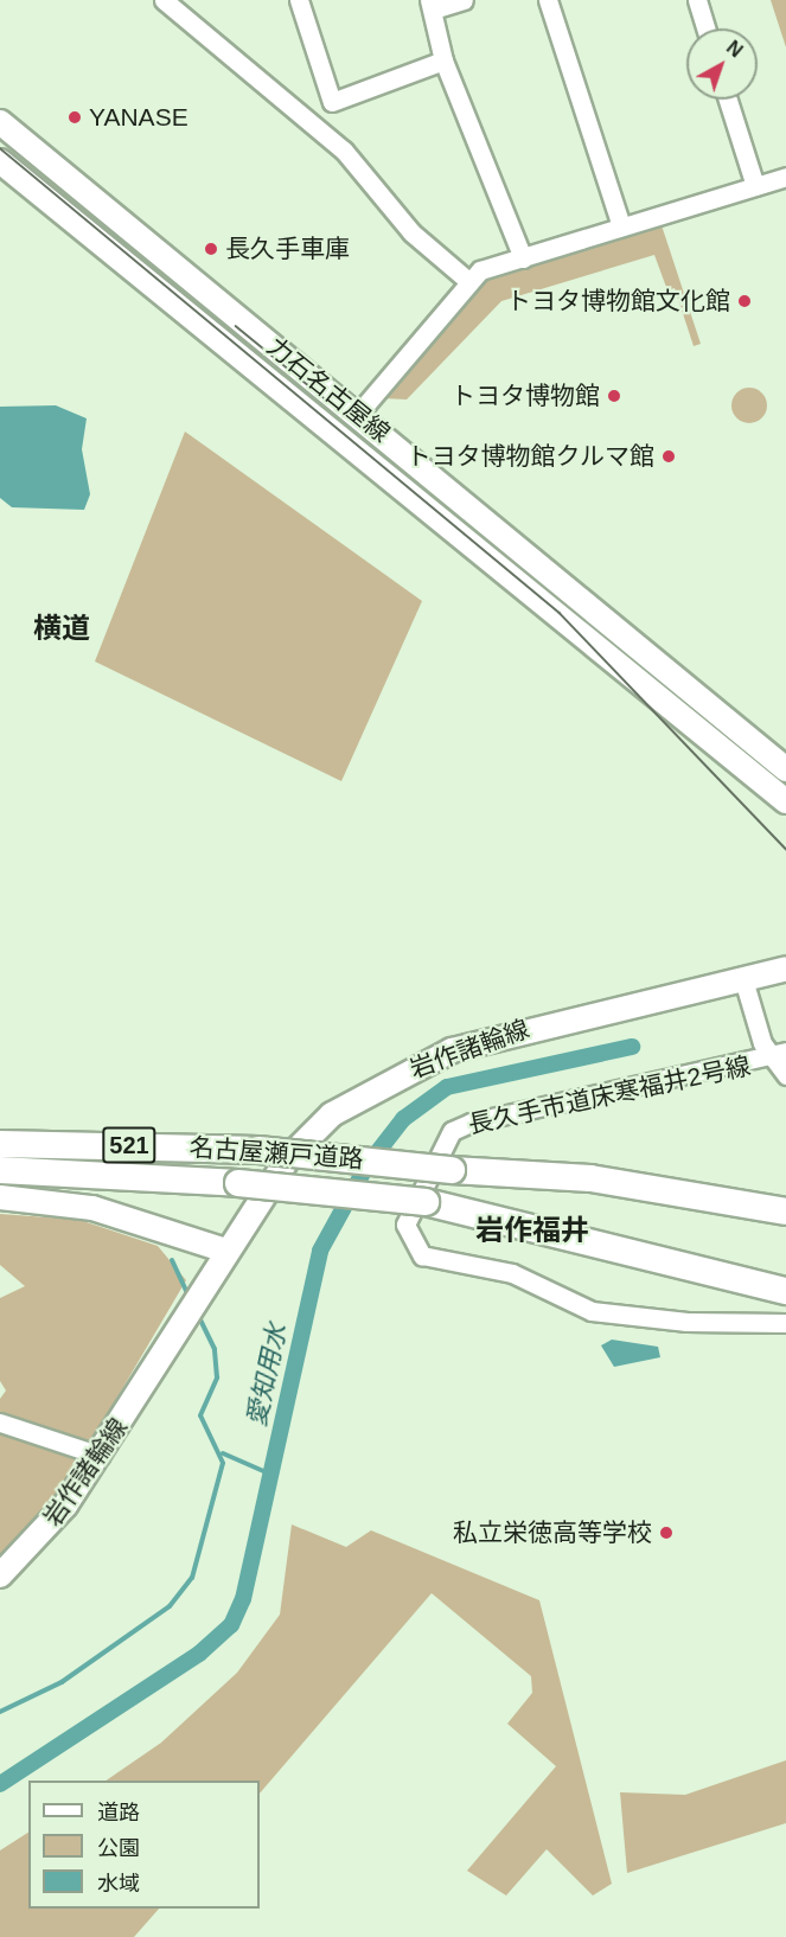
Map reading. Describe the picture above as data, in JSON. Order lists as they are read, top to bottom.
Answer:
{
  "streets": {
    "highway": ["521", "名古屋瀬戸道路"],
    "main road": ["力石名古屋線", "岩作諸輪線"],
    "street": ["長久手市道床寒福井2号線"]
  },
  "districts": ["横道", "岩作福井"],
  "water": ["愛知用水"],
  "places": [
    "YANASE",
    "長久手車庫",
    "トヨタ博物館文化館",
    "トヨタ博物館",
    "トヨタ博物館クルマ館",
    "私立栄徳高等学校"
  ],
  "legend": ["道路", "公園", "水域"],
  "north": "top right"
}
